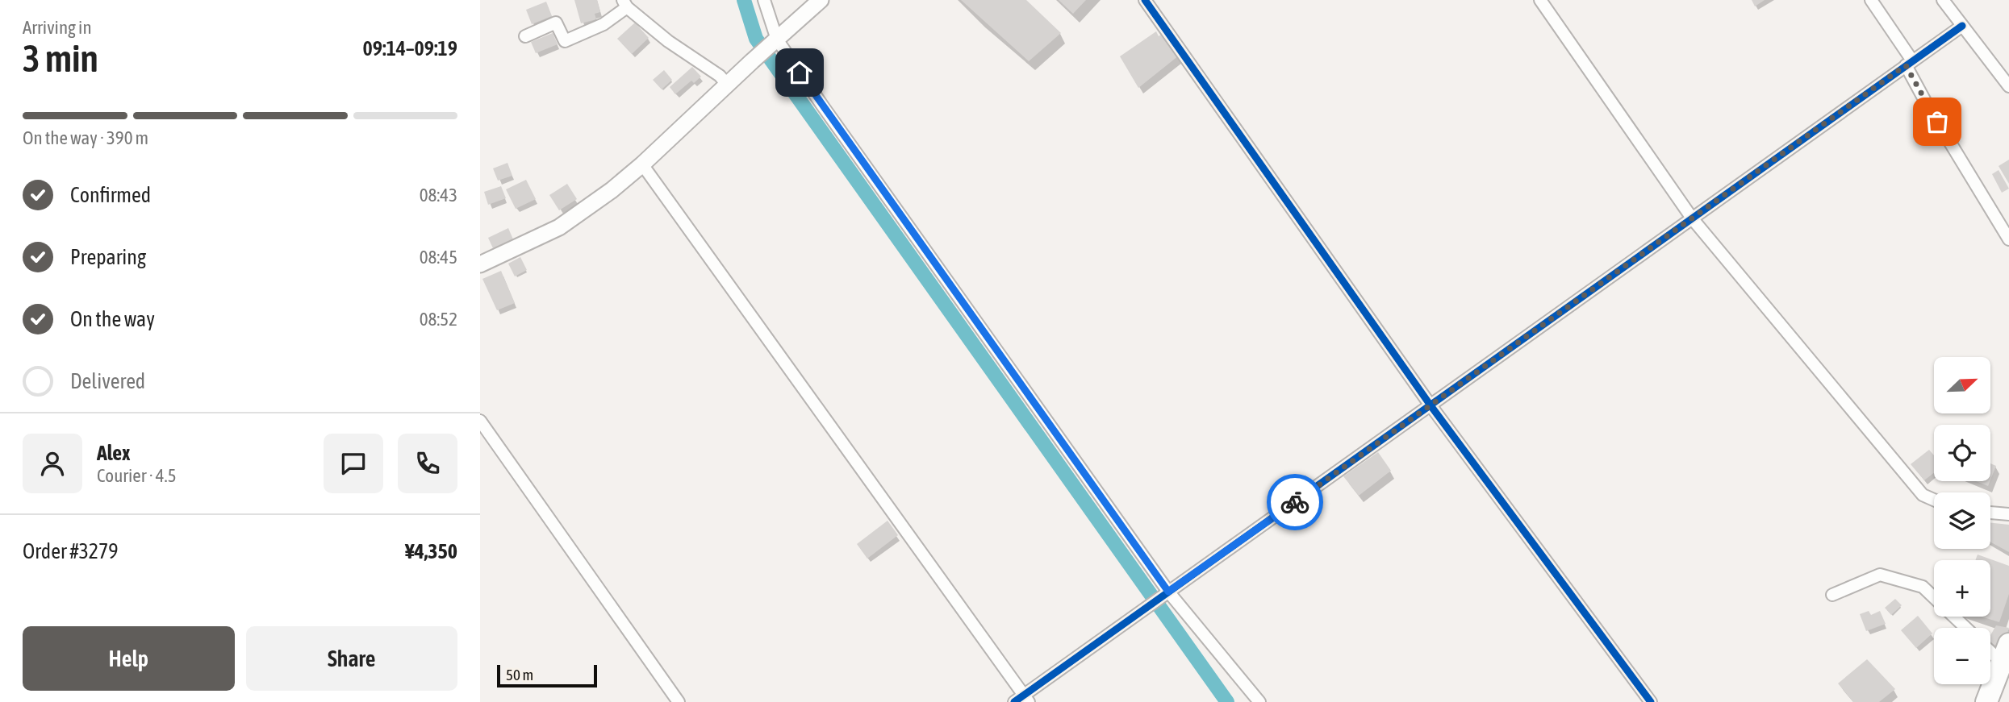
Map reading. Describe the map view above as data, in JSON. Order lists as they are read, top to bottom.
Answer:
{
  "scale_bar": "50 m",
  "north": "top right",
  "page": {
    "heading": ["3 min", "Arriving in", "09:14–09:19"],
    "panel": [
      "Alex",
      "Courier · 4.5",
      "Order #3279",
      "¥4,350"
    ],
    "bar": "On the way · 390 m",
    "list": [
      ["Confirmed", "08:43"],
      ["Preparing", "08:45"],
      ["On the way", "08:52"],
      "Delivered"
    ],
    "map_buttons": ["+", "−"],
    "buttons": ["Help", "Share"],
    "scale": "50 m"
  }
}
